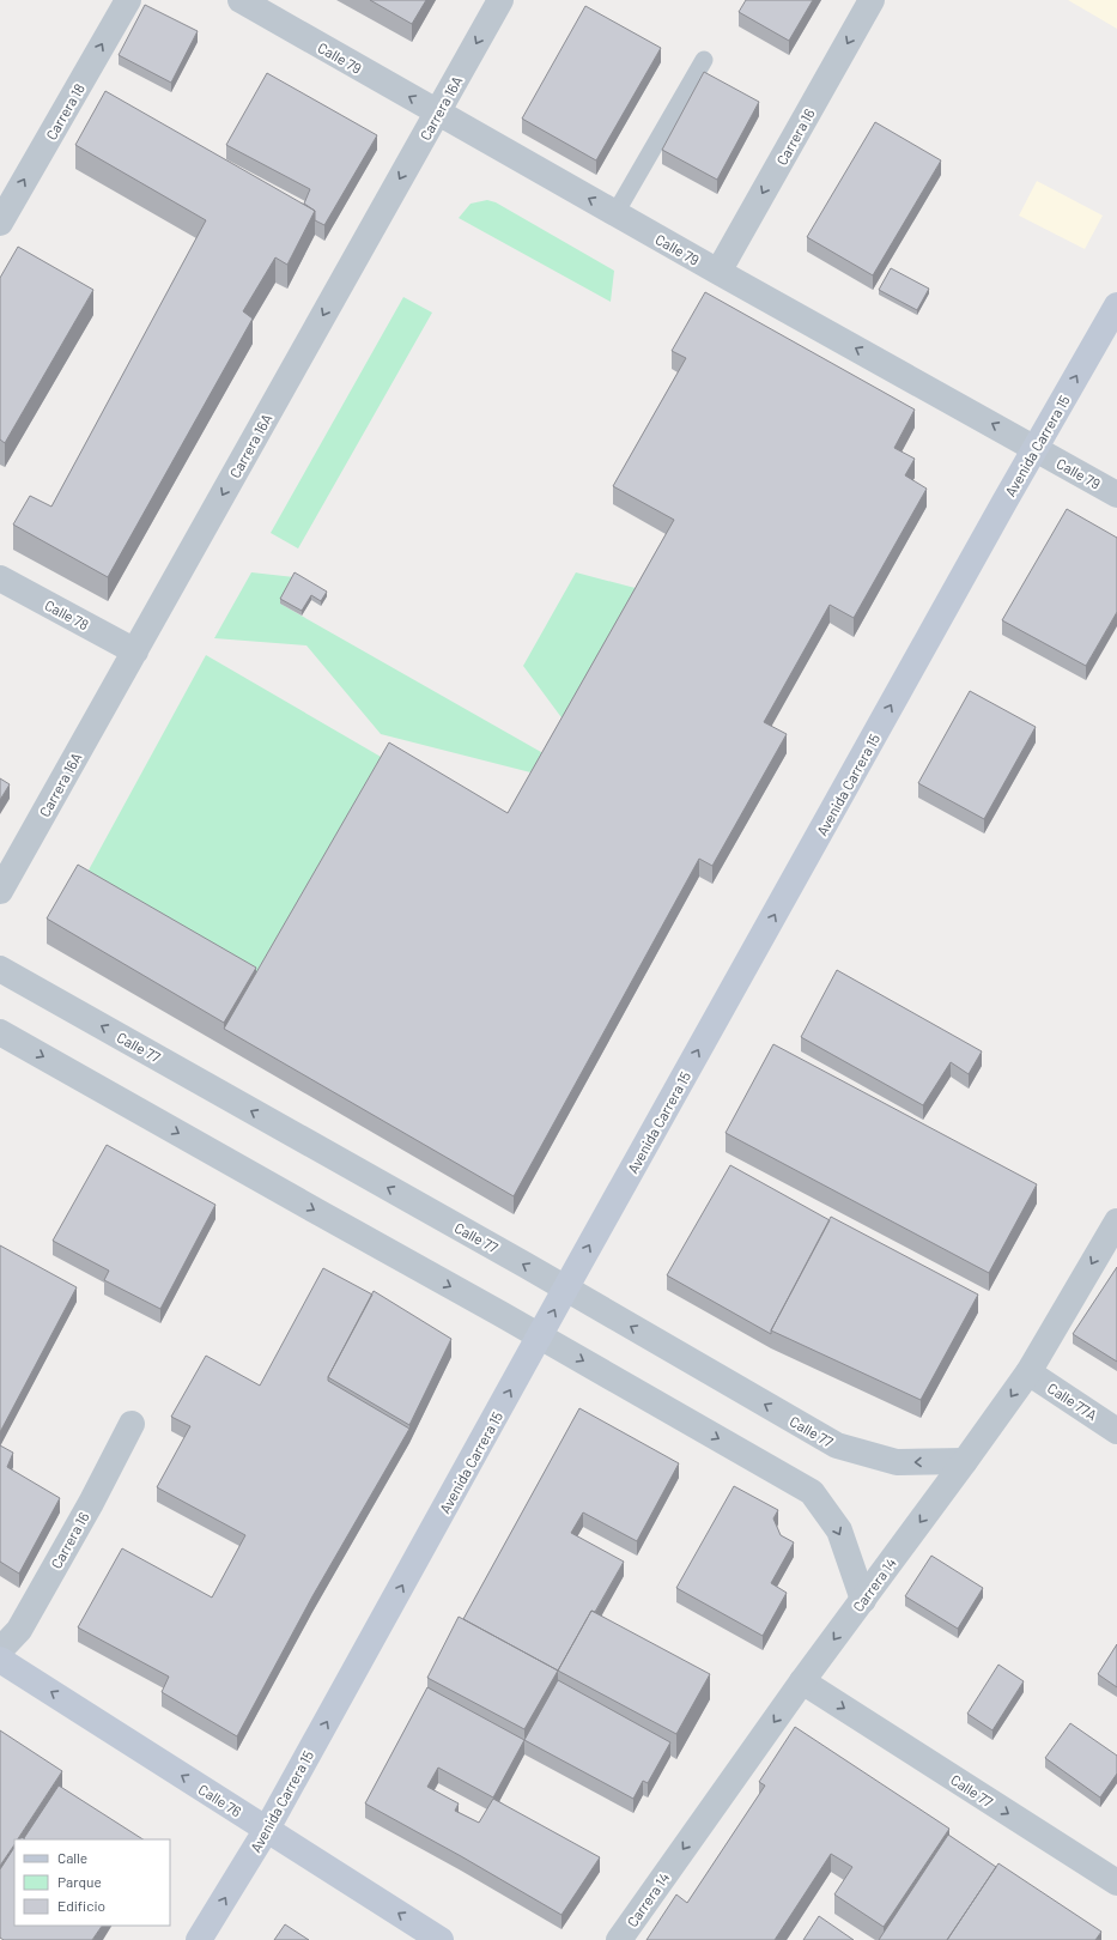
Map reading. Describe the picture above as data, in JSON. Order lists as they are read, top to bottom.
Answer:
{
  "streets": {
    "main road": ["Avenida Carrera 15", "Calle 76"],
    "street": [
      "Calle 79",
      "Carrera 16A",
      "Carrera 18",
      "Carrera 16",
      "Calle 78",
      "Calle 77",
      "Calle 77A",
      "Carrera 14"
    ]
  },
  "crossings": [
    ["Calle 79", "Carrera 16A"],
    ["Calle 79", "Carrera 16"],
    ["Calle 79", "Avenida Carrera 15"],
    ["Carrera 16A", "Calle 78"],
    ["Avenida Carrera 15", "Calle 77"],
    ["Avenida Carrera 15", "Calle 76"],
    ["Calle 77", "Carrera 14"],
    ["Calle 77A", "Carrera 14"]
  ],
  "one_way": [
    "Calle 79",
    "Carrera 16A",
    "Carrera 18",
    "Carrera 16",
    "Avenida Carrera 15",
    "Carrera 14",
    "Calle 76"
  ],
  "legend": ["Calle", "Parque", "Edificio"]
}
